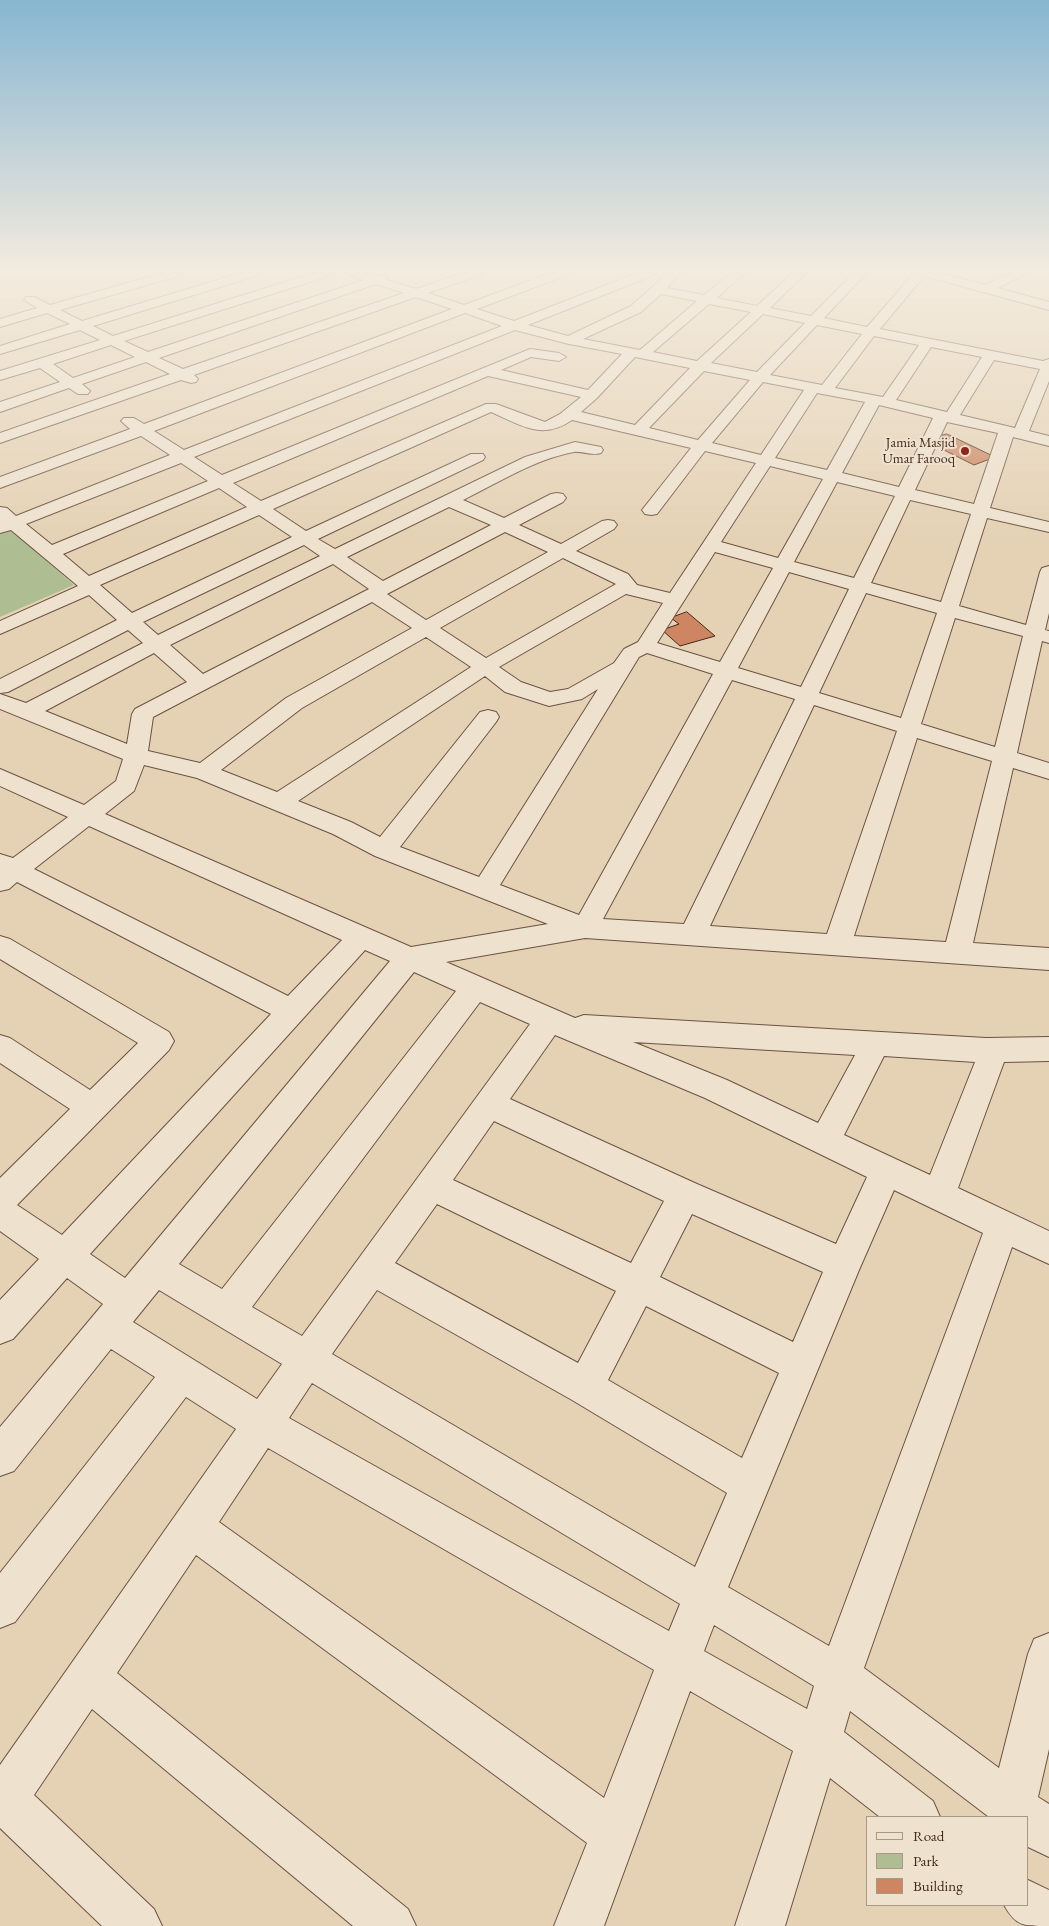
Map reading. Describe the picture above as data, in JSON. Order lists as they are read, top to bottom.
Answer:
{
  "places": ["Jamia Masjid Umar Farooq"],
  "legend": ["Road", "Park", "Building"]
}
